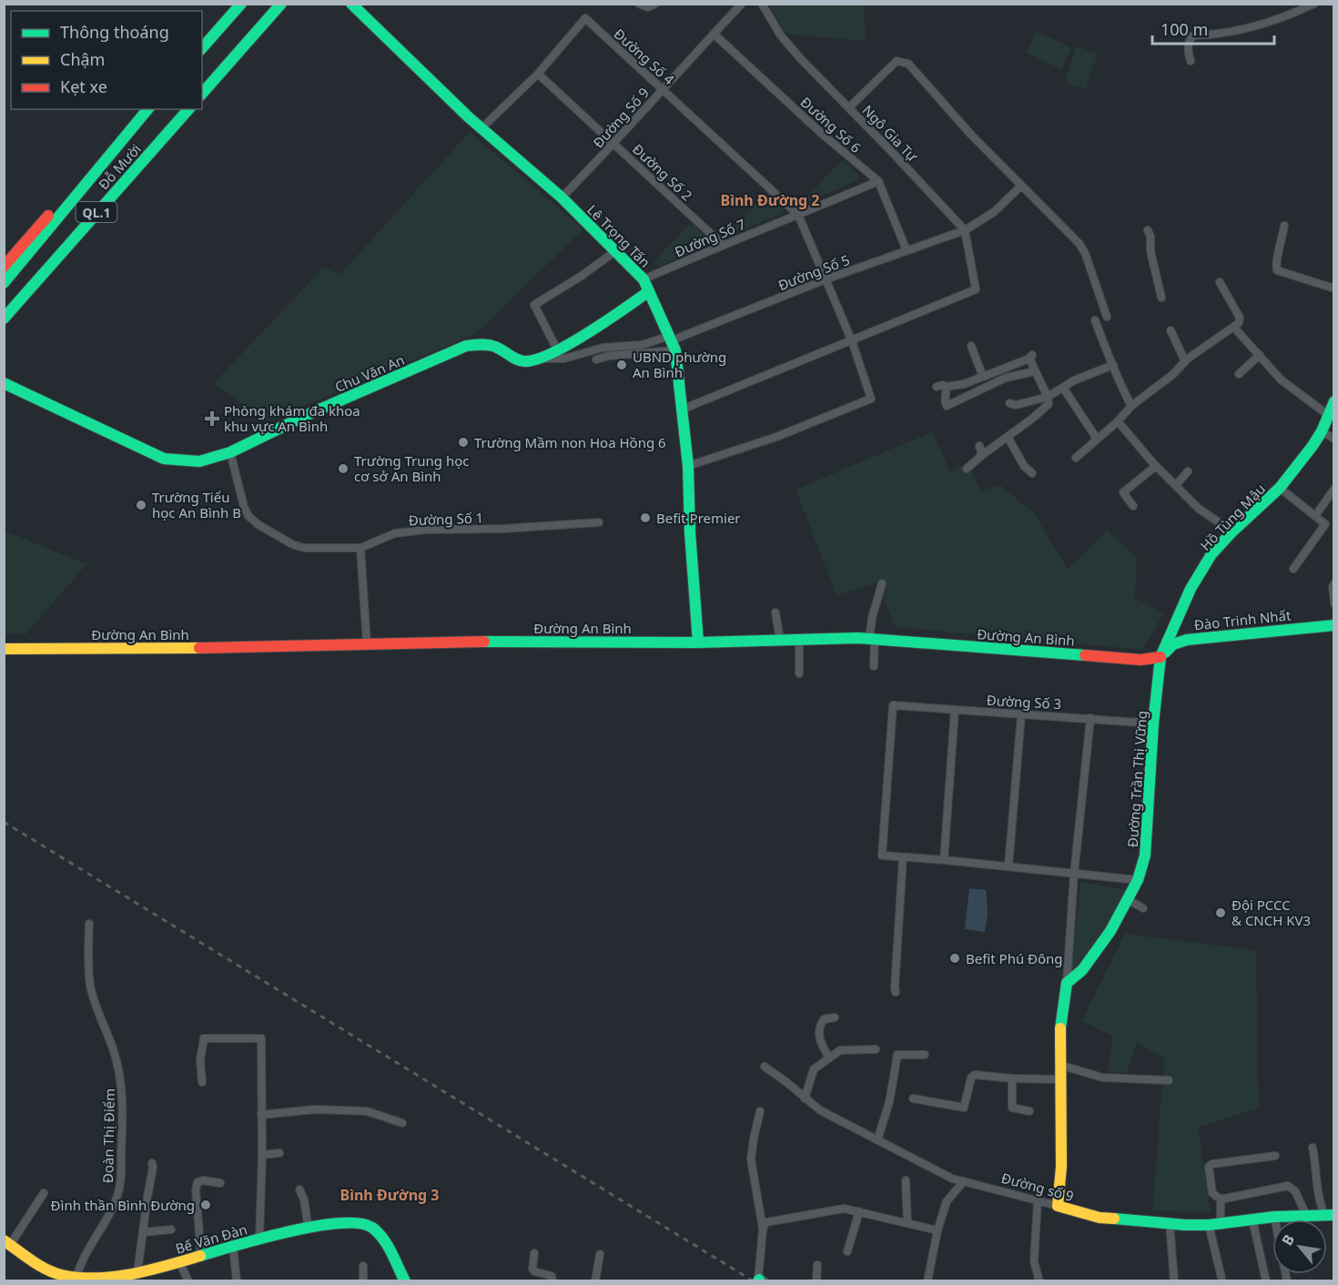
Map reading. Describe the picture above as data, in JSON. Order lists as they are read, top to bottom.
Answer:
{
  "streets": {
    "main road": [
      "Đỗ Mười",
      "QL.1",
      "Lê Trọng Tấn",
      "Chu Văn An",
      "Hồ Tùng Mậu",
      "Đào Trinh Nhất",
      "Đường An Bình",
      "Đường Trần Thị Vững",
      "Đường số 9",
      "Bế Văn Đàn"
    ],
    "street": [
      "Đường Số 4",
      "Đường Số 9",
      "Đường Số 6",
      "Ngô Gia Tự",
      "Đường Số 2",
      "Đường Số 7",
      "Đường Số 5",
      "Đường Số 1",
      "Đường Số 3",
      "Đoàn Thị Điểm"
    ]
  },
  "crossings": [
    ["Đường Số 4", "Đường Số 9"],
    ["Đường Số 4", "Đường Số 2"],
    ["Đường Số 4", "Lê Trọng Tấn"],
    ["Đường Số 4", "Đường Số 7"],
    ["Đường Số 9", "Đường Số 6"],
    ["Đường Số 9", "Đường Số 2"],
    ["Đường Số 9", "Lê Trọng Tấn"],
    ["Đường Số 6", "Đường Số 7"],
    ["Đường Số 6", "Đường Số 5"],
    ["Ngô Gia Tự", "Đường Số 5"],
    ["Đường Số 2", "Đường Số 7"],
    ["Lê Trọng Tấn", "Đường Số 7"],
    ["Lê Trọng Tấn", "Đường Số 5"],
    ["Lê Trọng Tấn", "Đường An Bình"],
    ["Hồ Tùng Mậu", "Đào Trinh Nhất"],
    ["Hồ Tùng Mậu", "Đường An Bình"],
    ["Hồ Tùng Mậu", "Đường Trần Thị Vững"],
    ["Đào Trinh Nhất", "Đường An Bình"],
    ["Đào Trinh Nhất", "Đường Trần Thị Vững"],
    ["Đường An Bình", "Đường Trần Thị Vững"],
    ["Đường Số 3", "Đường Trần Thị Vững"],
    ["Đoàn Thị Điểm", "Bế Văn Đàn"]
  ],
  "districts": ["Bình Đường 2", "Bình Đường 3"],
  "places": {
    "other": [
      "UBND phường An Bình",
      "Trường Mầm non Hoa Hồng 6",
      "Trường Trung học cơ sở An Bình",
      "Trường Tiểu học An Bình B",
      "Befit Premier",
      "Đội PCCC & CNCH KV3",
      "Befit Phú Đông",
      "Đình thần Bình Đường"
    ],
    "health": ["Phòng khám đa khoa khu vực An Bình"]
  },
  "legend": ["Thông thoáng", "Chậm", "Kẹt xe"],
  "scale_bar": "100 m",
  "north": "top left"
}
